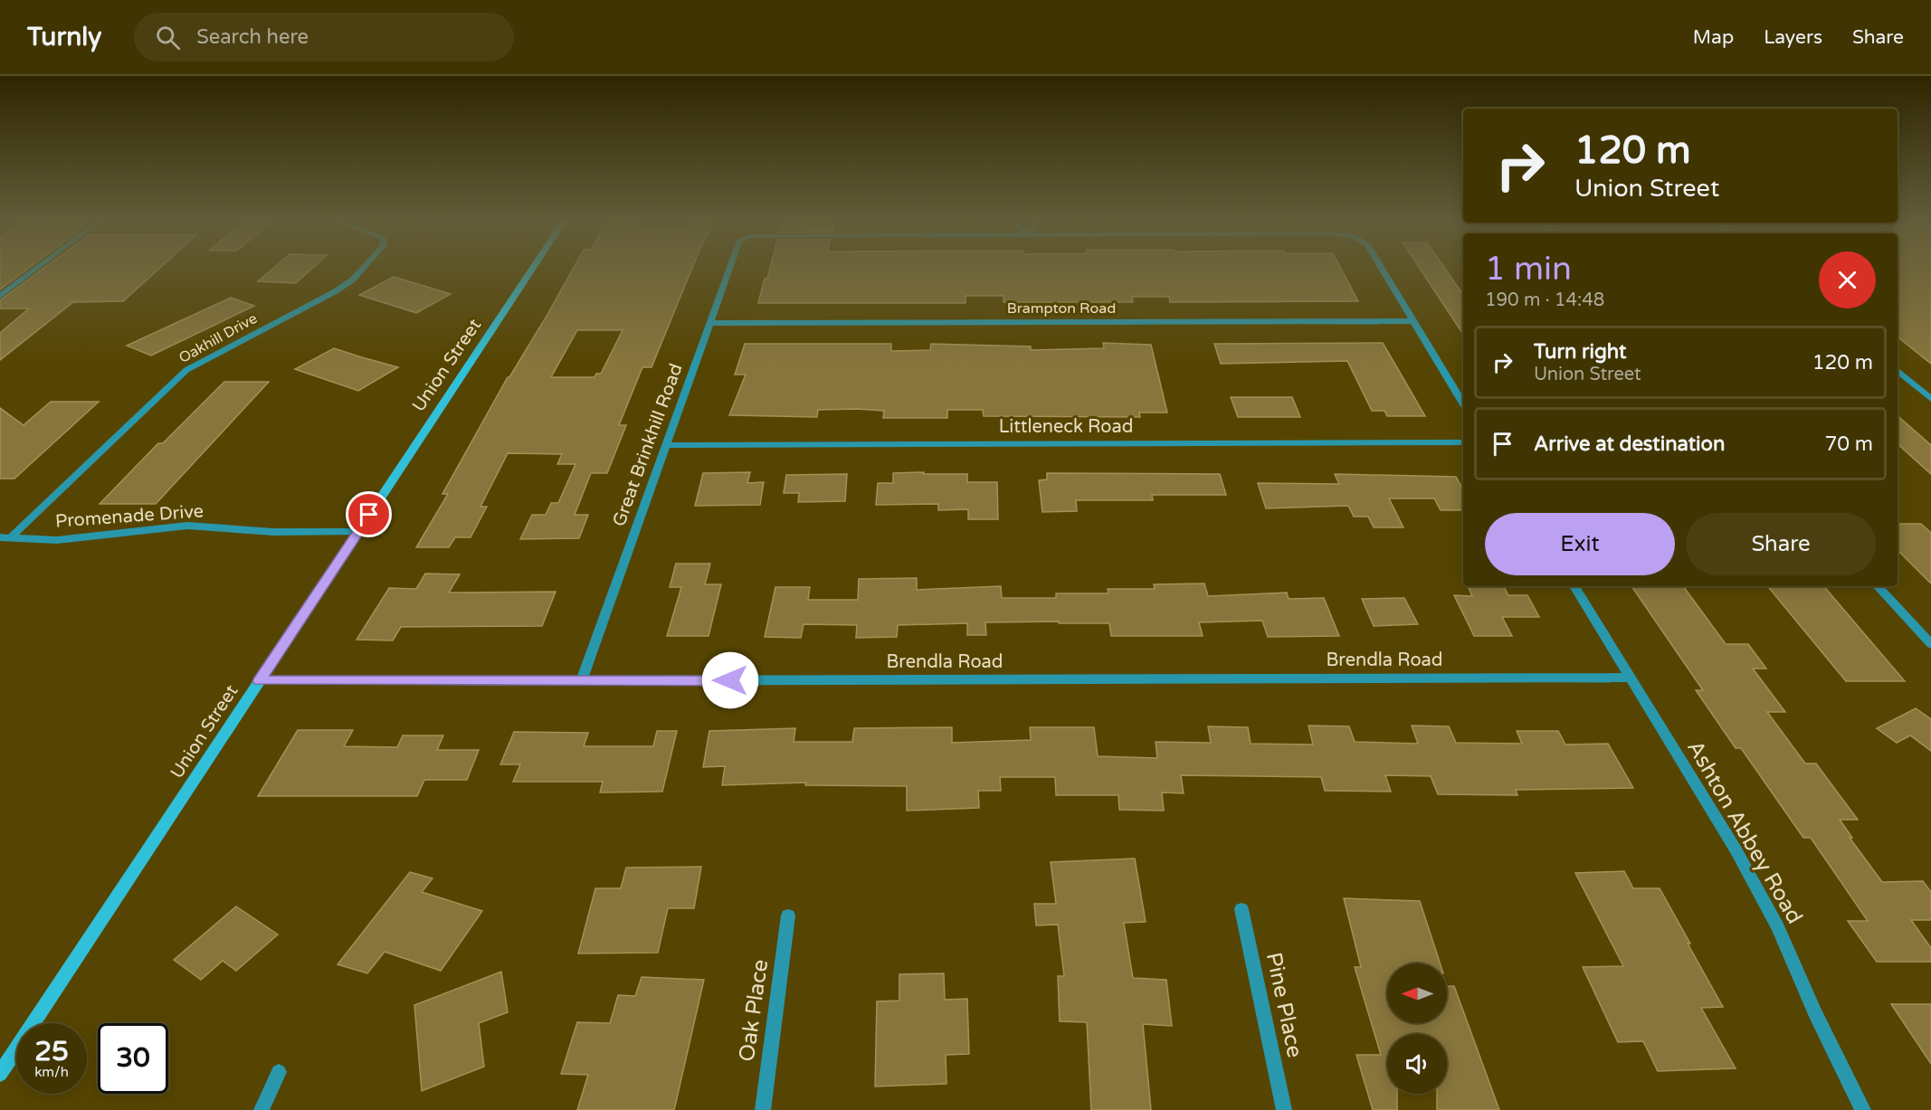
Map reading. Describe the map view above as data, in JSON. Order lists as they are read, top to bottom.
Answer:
{
  "streets": {
    "street": [
      "Brampton Road",
      "Oakhill Drive",
      "Union Street",
      "Littleneck Road",
      "Great Brinkhill Road",
      "Promenade Drive",
      "Brendla Road",
      "Ashton Abbey Road",
      "Pine Place",
      "Oak Place"
    ]
  },
  "crossings": [
    ["Brampton Road", "Great Brinkhill Road"],
    ["Oakhill Drive", "Promenade Drive"],
    ["Union Street", "Promenade Drive"],
    ["Union Street", "Brendla Road"],
    ["Littleneck Road", "Great Brinkhill Road"],
    ["Great Brinkhill Road", "Brendla Road"],
    ["Brendla Road", "Ashton Abbey Road"]
  ],
  "north": "left",
  "page": {
    "header": "Turnly",
    "search": "Search here",
    "nav": ["Map", "Layers", "Share"],
    "turn": ["120 m", "Union Street"],
    "heading": ["1 min", "190 m · 14:48"],
    "list": [
      {
        "name": "Turn right",
        "note": "Union Street",
        "value": "120 m"
      },
      {
        "name": "Arrive at destination",
        "value": "70 m"
      }
    ],
    "buttons": ["Exit", "Share"],
    "speed": "25 km/h",
    "limit": "30"
  }
}
